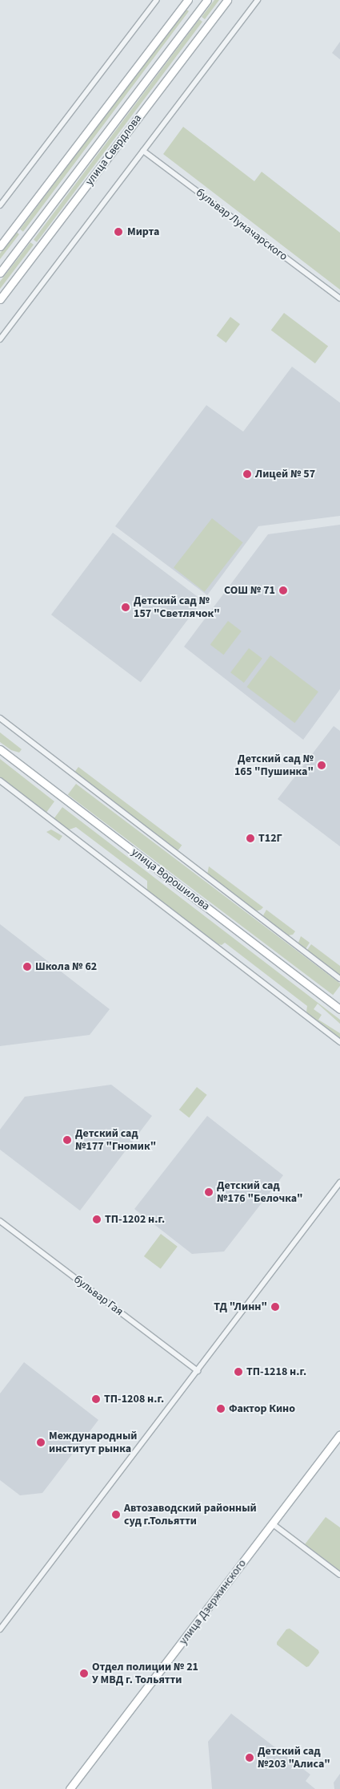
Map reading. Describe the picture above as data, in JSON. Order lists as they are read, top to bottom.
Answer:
{
  "streets": {
    "main road": ["улица Свердлова", "улица Ворошилова", "улица Дзержинского"],
    "street": ["бульвар Луначарского", "бульвар Гая"]
  },
  "places": [
    "Мирта",
    "Лицей № 57",
    "СОШ № 71",
    "Детский сад № 157 \"Светлячок\"",
    "Детский сад № 165 \"Пушинка\"",
    "T12Г",
    "Школа № 62",
    "Детский сад №177 \"Гномик\"",
    "Детский сад №176 \"Белочка\"",
    "ТП-1202 н.г.",
    "ТД \"Линн\"",
    "ТП-1218 н.г.",
    "ТП-1208 н.г.",
    "Фактор Кино",
    "Международный институт рынка",
    "Автозаводский районный суд г.Тольятти",
    "Отдел полиции № 21 У МВД г. Тольятти",
    "Детский сад №203 \"Алиса\""
  ]
}
